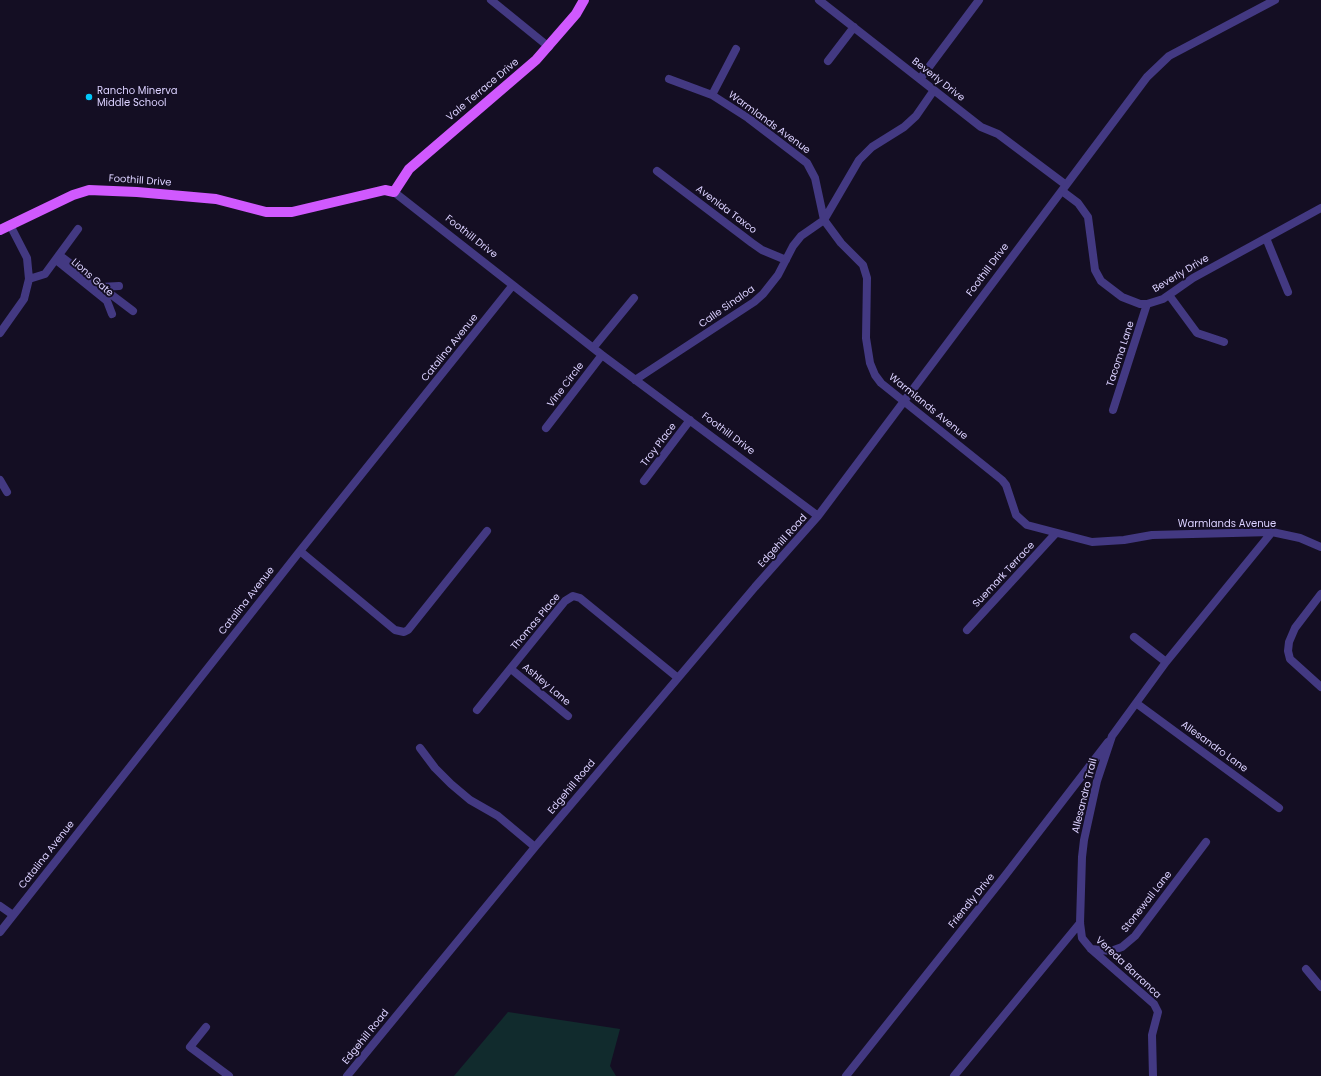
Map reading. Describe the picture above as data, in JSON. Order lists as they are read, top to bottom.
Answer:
{
  "streets": {
    "main road": ["Vale Terrace Drive", "Foothill Drive"],
    "street": [
      "Beverly Drive",
      "Warmlands Avenue",
      "Avenida Taxco",
      "Lions Gate",
      "Calle Sinaloa",
      "Catalina Avenue",
      "Tacoma Lane",
      "Vine Circle",
      "Troy Place",
      "Edgehill Road",
      "Suemark Terrace",
      "Thomas Place",
      "Ashley Lane",
      "Allesandro Lane",
      "Allesandro Trail",
      "Friendly Drive",
      "Stonewall Lane",
      "Vereda Barranca"
    ]
  },
  "crossings": [
    ["Beverly Drive", "Foothill Drive"],
    ["Beverly Drive", "Calle Sinaloa"],
    ["Beverly Drive", "Tacoma Lane"],
    ["Vale Terrace Drive", "Foothill Drive"],
    ["Warmlands Avenue", "Foothill Drive"],
    ["Warmlands Avenue", "Calle Sinaloa"],
    ["Warmlands Avenue", "Suemark Terrace"],
    ["Warmlands Avenue", "Allesandro Trail"],
    ["Foothill Drive", "Calle Sinaloa"],
    ["Foothill Drive", "Catalina Avenue"],
    ["Foothill Drive", "Vine Circle"],
    ["Foothill Drive", "Troy Place"],
    ["Foothill Drive", "Edgehill Road"],
    ["Avenida Taxco", "Calle Sinaloa"],
    ["Edgehill Road", "Thomas Place"],
    ["Thomas Place", "Ashley Lane"],
    ["Allesandro Lane", "Allesandro Trail"],
    ["Allesandro Trail", "Friendly Drive"],
    ["Allesandro Trail", "Vereda Barranca"],
    ["Stonewall Lane", "Vereda Barranca"]
  ],
  "places": ["Rancho Minerva Middle School"]
}
